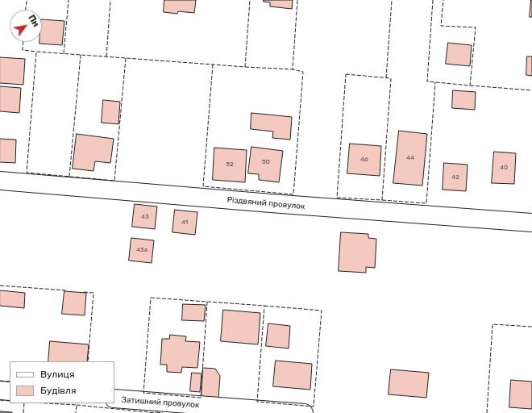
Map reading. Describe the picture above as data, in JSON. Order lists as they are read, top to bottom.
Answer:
{
  "streets": {
    "street": ["Різдвяний провулок", "Затишний провулок"]
  },
  "house_numbers": [
    "44",
    "46",
    "50",
    "52",
    "40",
    "42",
    "43",
    "41",
    "43а"
  ],
  "legend": ["Вулиця", "Будівля"],
  "north": "top right"
}
